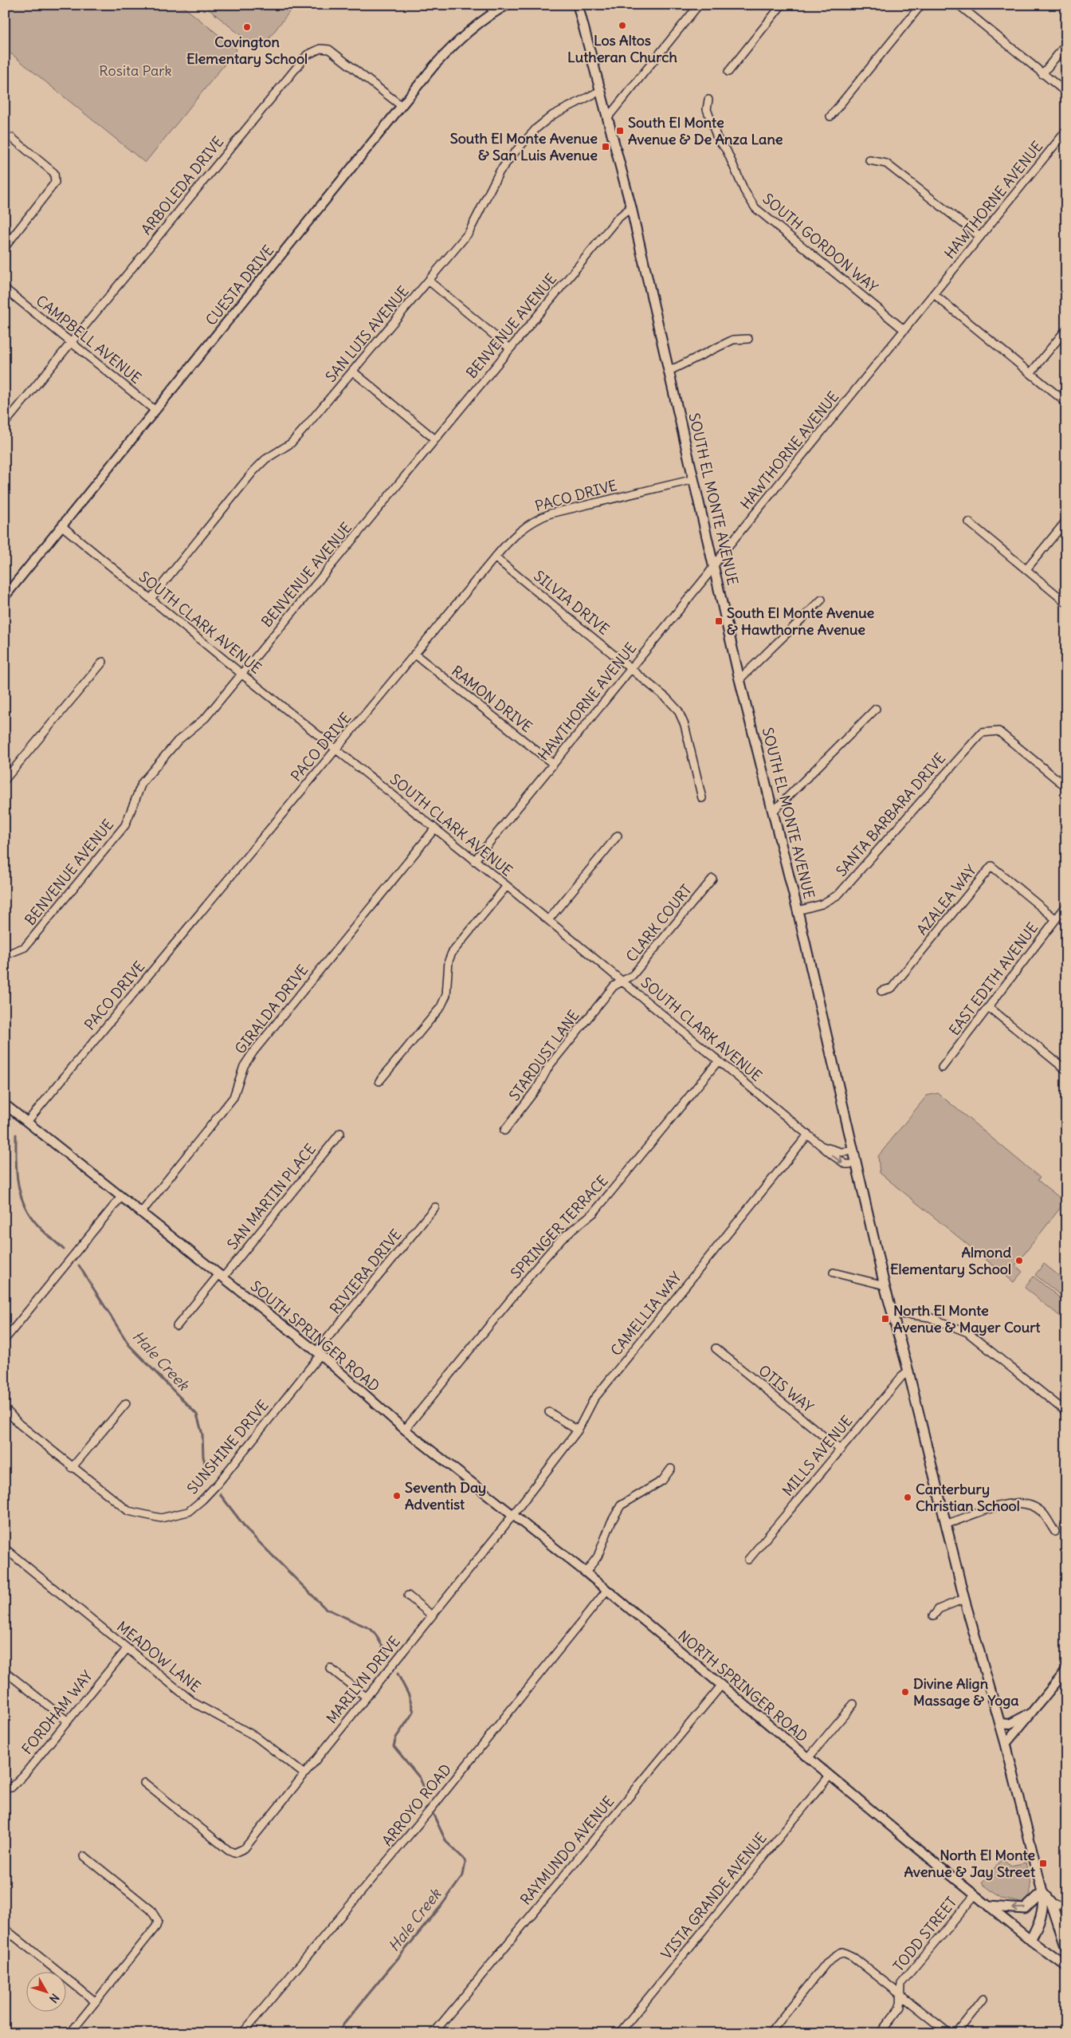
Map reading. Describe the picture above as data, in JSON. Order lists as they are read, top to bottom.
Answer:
{
  "streets": {
    "main road": ["SOUTH EL MONTE AVENUE"],
    "street": [
      "ARBOLEDA DRIVE",
      "HAWTHORNE AVENUE",
      "SOUTH GORDON WAY",
      "CUESTA DRIVE",
      "BENVENUE AVENUE",
      "SAN LUIS AVENUE",
      "CAMPBELL AVENUE",
      "PACO DRIVE",
      "SILVIA DRIVE",
      "SOUTH CLARK AVENUE",
      "RAMON DRIVE",
      "SANTA BARBARA DRIVE",
      "AZALEA WAY",
      "CLARK COURT",
      "EAST EDITH AVENUE",
      "GIRALDA DRIVE",
      "STARDUST LANE",
      "SAN MARTIN PLACE",
      "SPRINGER TERRACE",
      "RIVIERA DRIVE",
      "CAMELLIA WAY",
      "SOUTH SPRINGER ROAD",
      "OTIS WAY",
      "SUNSHINE DRIVE",
      "MILLS AVENUE",
      "MEADOW LANE",
      "MARILYN DRIVE",
      "NORTH SPRINGER ROAD",
      "FORDHAM WAY",
      "ARROYO ROAD",
      "RAYMUNDO AVENUE",
      "VISTA GRANDE AVENUE",
      "TODD STREET"
    ]
  },
  "crossings": [
    ["ARBOLEDA DRIVE", "CUESTA DRIVE"],
    ["ARBOLEDA DRIVE", "CAMPBELL AVENUE"],
    ["HAWTHORNE AVENUE", "SOUTH GORDON WAY"],
    ["HAWTHORNE AVENUE", "SOUTH EL MONTE AVENUE"],
    ["HAWTHORNE AVENUE", "SILVIA DRIVE"],
    ["HAWTHORNE AVENUE", "SOUTH CLARK AVENUE"],
    ["HAWTHORNE AVENUE", "RAMON DRIVE"],
    ["CUESTA DRIVE", "CAMPBELL AVENUE"],
    ["CUESTA DRIVE", "SOUTH CLARK AVENUE"],
    ["BENVENUE AVENUE", "SOUTH EL MONTE AVENUE"],
    ["BENVENUE AVENUE", "SOUTH CLARK AVENUE"],
    ["SAN LUIS AVENUE", "SOUTH EL MONTE AVENUE"],
    ["SAN LUIS AVENUE", "SOUTH CLARK AVENUE"],
    ["PACO DRIVE", "SOUTH EL MONTE AVENUE"],
    ["PACO DRIVE", "SILVIA DRIVE"],
    ["PACO DRIVE", "SOUTH CLARK AVENUE"],
    ["PACO DRIVE", "RAMON DRIVE"],
    ["PACO DRIVE", "SOUTH SPRINGER ROAD"],
    ["SOUTH EL MONTE AVENUE", "SOUTH CLARK AVENUE"],
    ["SOUTH EL MONTE AVENUE", "SANTA BARBARA DRIVE"],
    ["SOUTH EL MONTE AVENUE", "MILLS AVENUE"],
    ["SOUTH EL MONTE AVENUE", "NORTH SPRINGER ROAD"],
    ["SOUTH CLARK AVENUE", "CLARK COURT"],
    ["SOUTH CLARK AVENUE", "GIRALDA DRIVE"],
    ["SOUTH CLARK AVENUE", "STARDUST LANE"],
    ["SOUTH CLARK AVENUE", "SPRINGER TERRACE"],
    ["SOUTH CLARK AVENUE", "CAMELLIA WAY"],
    ["AZALEA WAY", "EAST EDITH AVENUE"],
    ["CLARK COURT", "STARDUST LANE"],
    ["GIRALDA DRIVE", "SOUTH SPRINGER ROAD"],
    ["SAN MARTIN PLACE", "SOUTH SPRINGER ROAD"],
    ["SPRINGER TERRACE", "SOUTH SPRINGER ROAD"],
    ["RIVIERA DRIVE", "SOUTH SPRINGER ROAD"],
    ["RIVIERA DRIVE", "SUNSHINE DRIVE"],
    ["CAMELLIA WAY", "SOUTH SPRINGER ROAD"],
    ["CAMELLIA WAY", "MARILYN DRIVE"],
    ["SOUTH SPRINGER ROAD", "SUNSHINE DRIVE"],
    ["SOUTH SPRINGER ROAD", "MARILYN DRIVE"],
    ["SOUTH SPRINGER ROAD", "NORTH SPRINGER ROAD"],
    ["SOUTH SPRINGER ROAD", "ARROYO ROAD"],
    ["OTIS WAY", "MILLS AVENUE"],
    ["MEADOW LANE", "MARILYN DRIVE"],
    ["MEADOW LANE", "FORDHAM WAY"],
    ["NORTH SPRINGER ROAD", "ARROYO ROAD"],
    ["NORTH SPRINGER ROAD", "RAYMUNDO AVENUE"],
    ["NORTH SPRINGER ROAD", "VISTA GRANDE AVENUE"],
    ["NORTH SPRINGER ROAD", "TODD STREET"]
  ],
  "water": ["Hale Creek"],
  "parks": ["Rosita Park"],
  "places": {
    "other": [
      "Los Altos Lutheran Church",
      "Covington Elementary School",
      "Almond Elementary School",
      "Seventh Day Adventist",
      "Canterbury Christian School",
      "Divine Align Massage & Yoga"
    ],
    "transit": [
      "South El Monte Avenue & De Anza Lane",
      "South El Monte Avenue & San Luis Avenue",
      "South El Monte Avenue & Hawthorne Avenue",
      "North El Monte Avenue & Mayer Court",
      "North El Monte Avenue & Jay Street"
    ]
  },
  "north": "bottom right"
}
